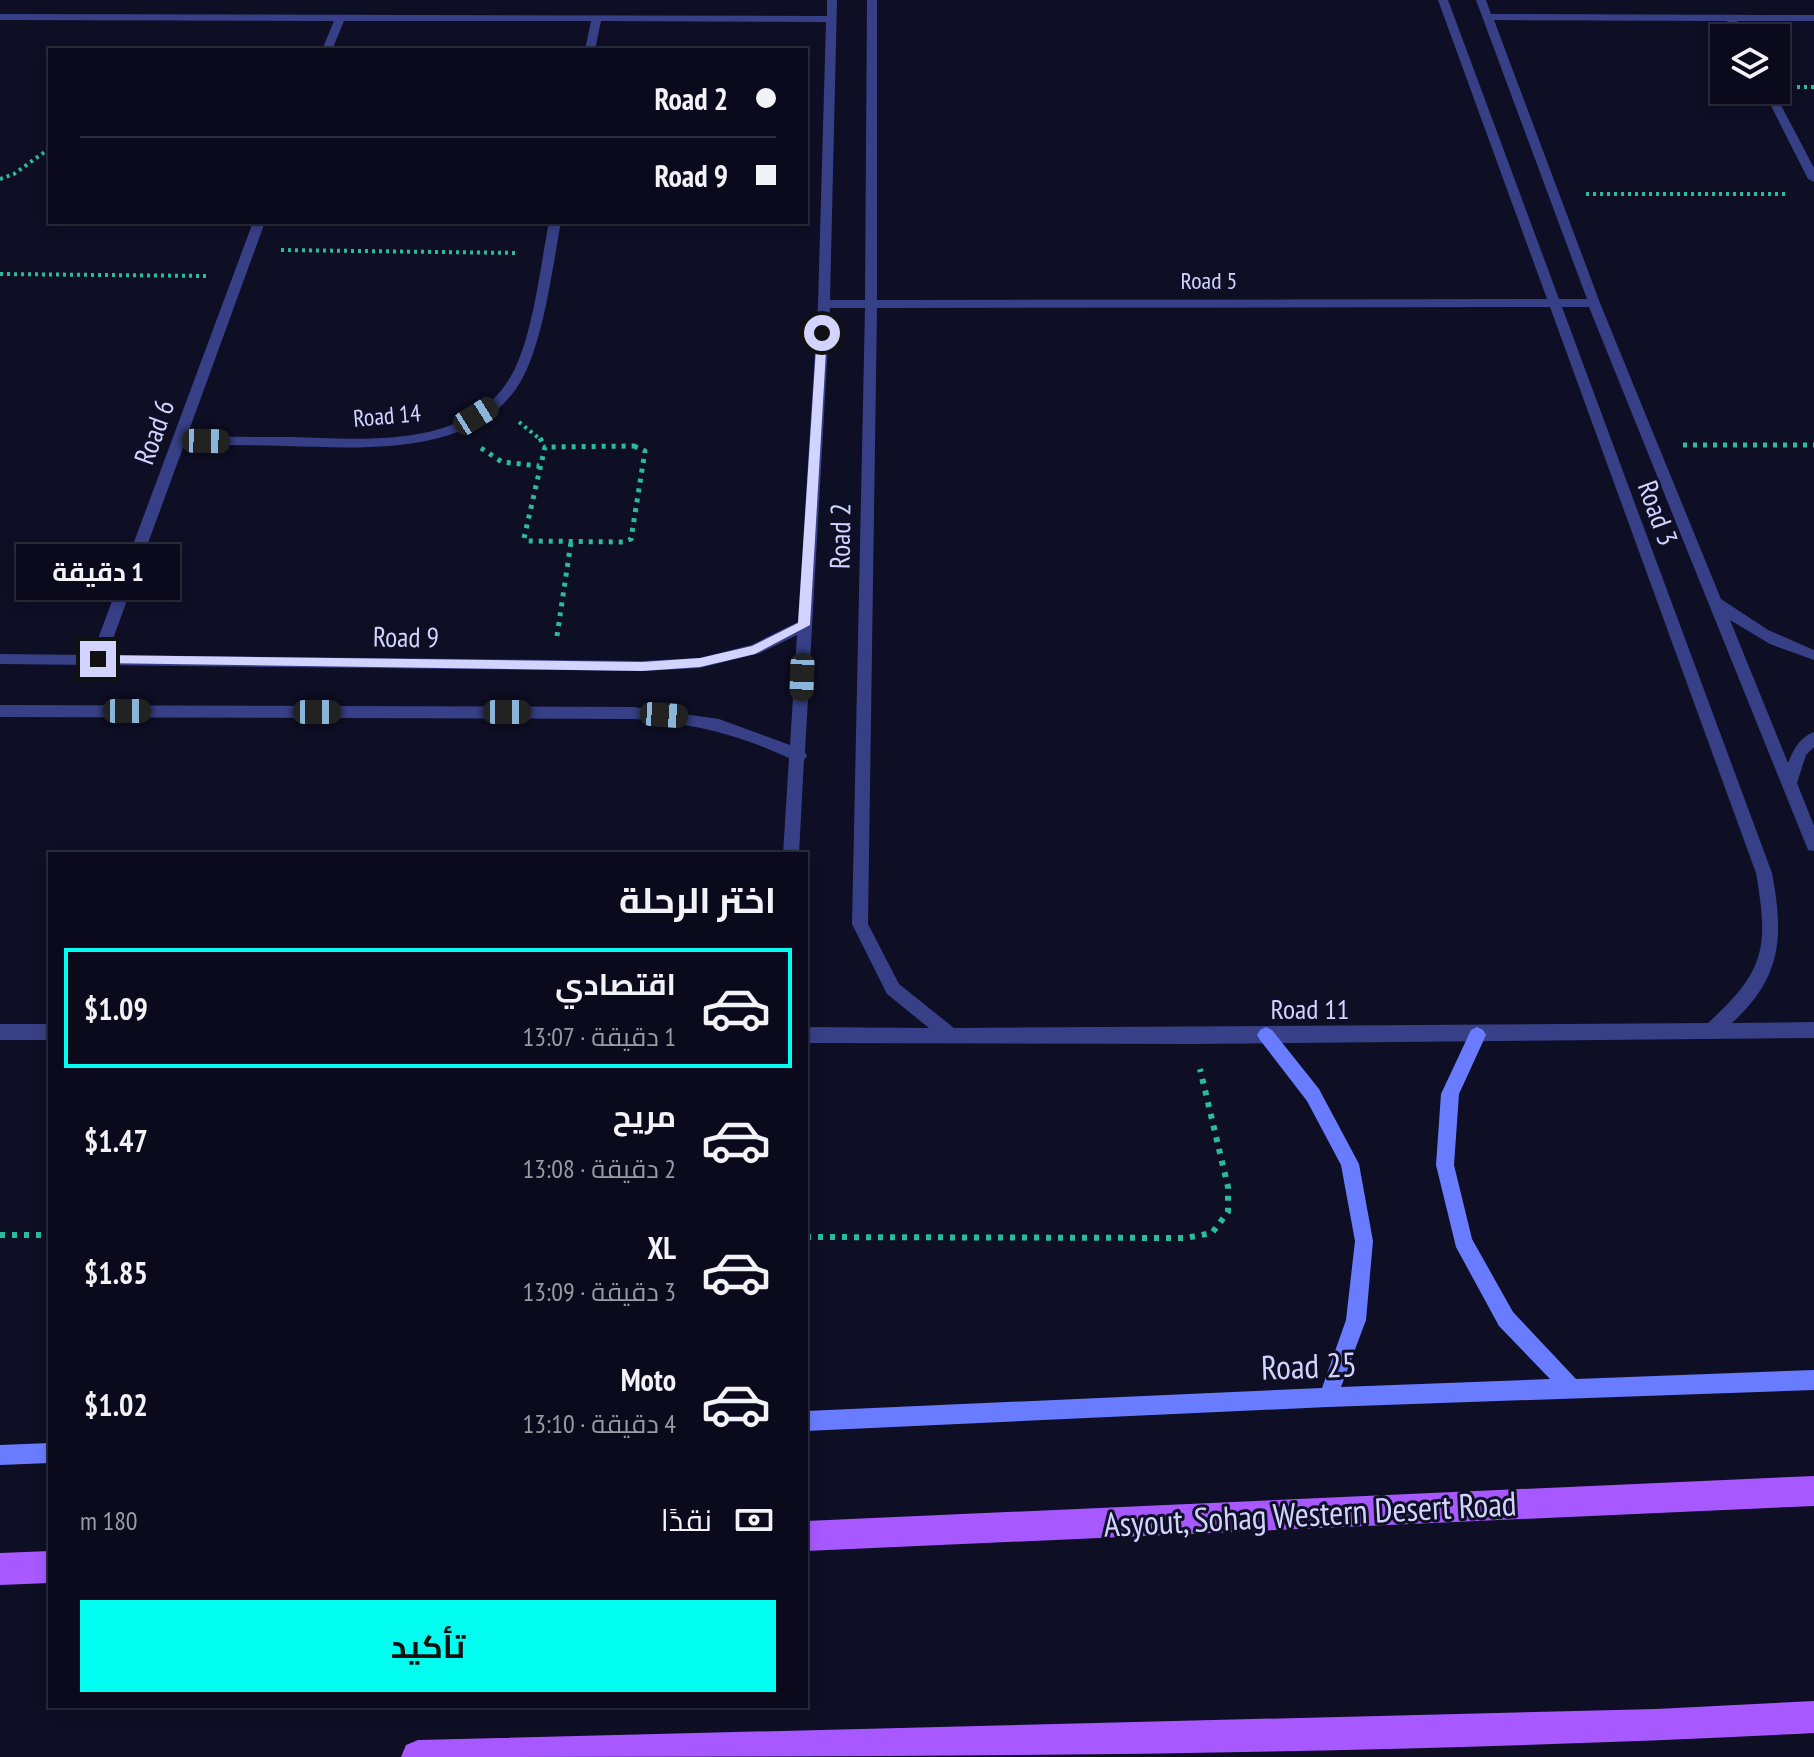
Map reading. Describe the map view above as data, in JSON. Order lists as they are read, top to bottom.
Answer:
{
  "streets": {
    "main road": ["Asyout, Sohag Western Desert Road"],
    "street": [
      "Road 5",
      "Road 14",
      "Road 6",
      "Road 3",
      "Road 2",
      "Road 9",
      "Road 11",
      "Road 25"
    ]
  },
  "crossings": [
    ["Road 5", "Road 3"],
    ["Road 5", "Road 2"],
    ["Road 14", "Road 6"],
    ["Road 6", "Road 9"],
    ["Road 3", "Road 11"],
    ["Road 2", "Road 9"],
    ["Road 2", "Road 11"]
  ],
  "page": {
    "banner": ["Road 2", "Road 9"],
    "bubble": "1 دقيقة",
    "heading": "اختر الرحلة",
    "list": [
      {
        "name": "اقتصادي",
        "note": "1 دقيقة · 13:07",
        "value": "$1.09"
      },
      {
        "name": "مريح",
        "note": "2 دقيقة · 13:08",
        "value": "$1.47"
      },
      {
        "name": "XL",
        "note": "3 دقيقة · 13:09",
        "value": "$1.85"
      },
      {
        "name": "Moto",
        "note": "4 دقيقة · 13:10",
        "value": "$1.02"
      }
    ],
    "pay": ["نقدًا", "180 m"],
    "buttons": "تأكيد"
  }
}
